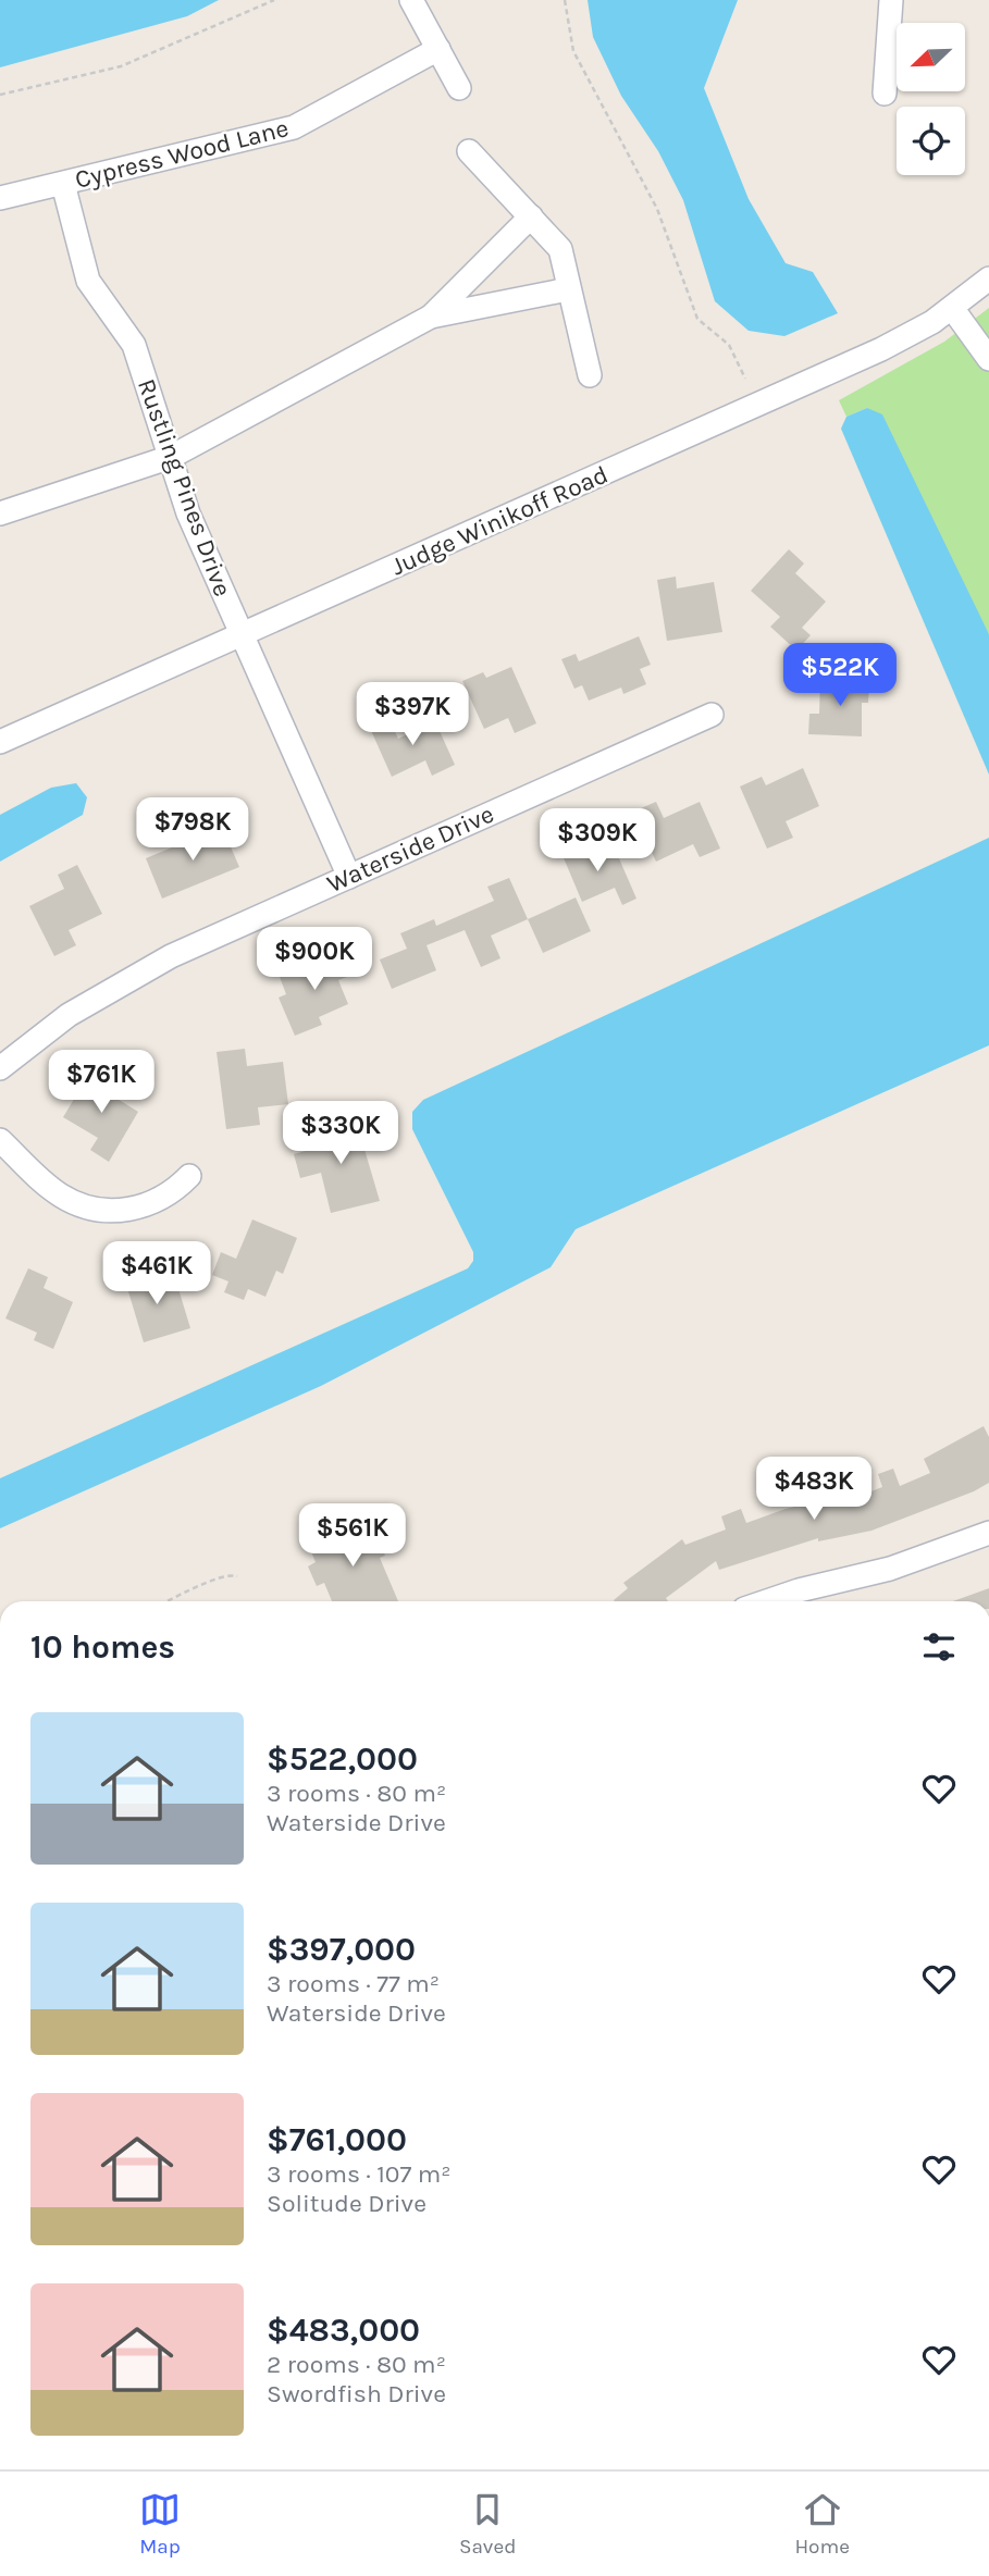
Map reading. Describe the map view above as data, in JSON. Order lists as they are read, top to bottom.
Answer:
{
  "streets": {
    "street": [
      "Cypress Wood Lane",
      "Rustling Pines Drive",
      "Judge Winikoff Road",
      "Waterside Drive"
    ]
  },
  "crossings": [
    ["Cypress Wood Lane", "Rustling Pines Drive"],
    ["Rustling Pines Drive", "Judge Winikoff Road"],
    ["Rustling Pines Drive", "Waterside Drive"]
  ],
  "north": "bottom left",
  "page": {
    "price": [
      "$522K",
      "$397K",
      "$798K",
      "$309K",
      "$900K",
      "$761K",
      "$330K",
      "$461K",
      "$483K",
      "$561K"
    ],
    "heading": "10 homes",
    "list": [
      {
        "name": "$522,000",
        "note": "3 rooms · 80 m² · Waterside Drive"
      },
      {
        "name": "$397,000",
        "note": "3 rooms · 77 m² · Waterside Drive"
      },
      {
        "name": "$761,000",
        "note": "3 rooms · 107 m² · Solitude Drive"
      },
      {
        "name": "$483,000",
        "note": "2 rooms · 80 m² · Swordfish Drive"
      }
    ],
    "tabs": ["Map", "Saved", "Home"]
  }
}
